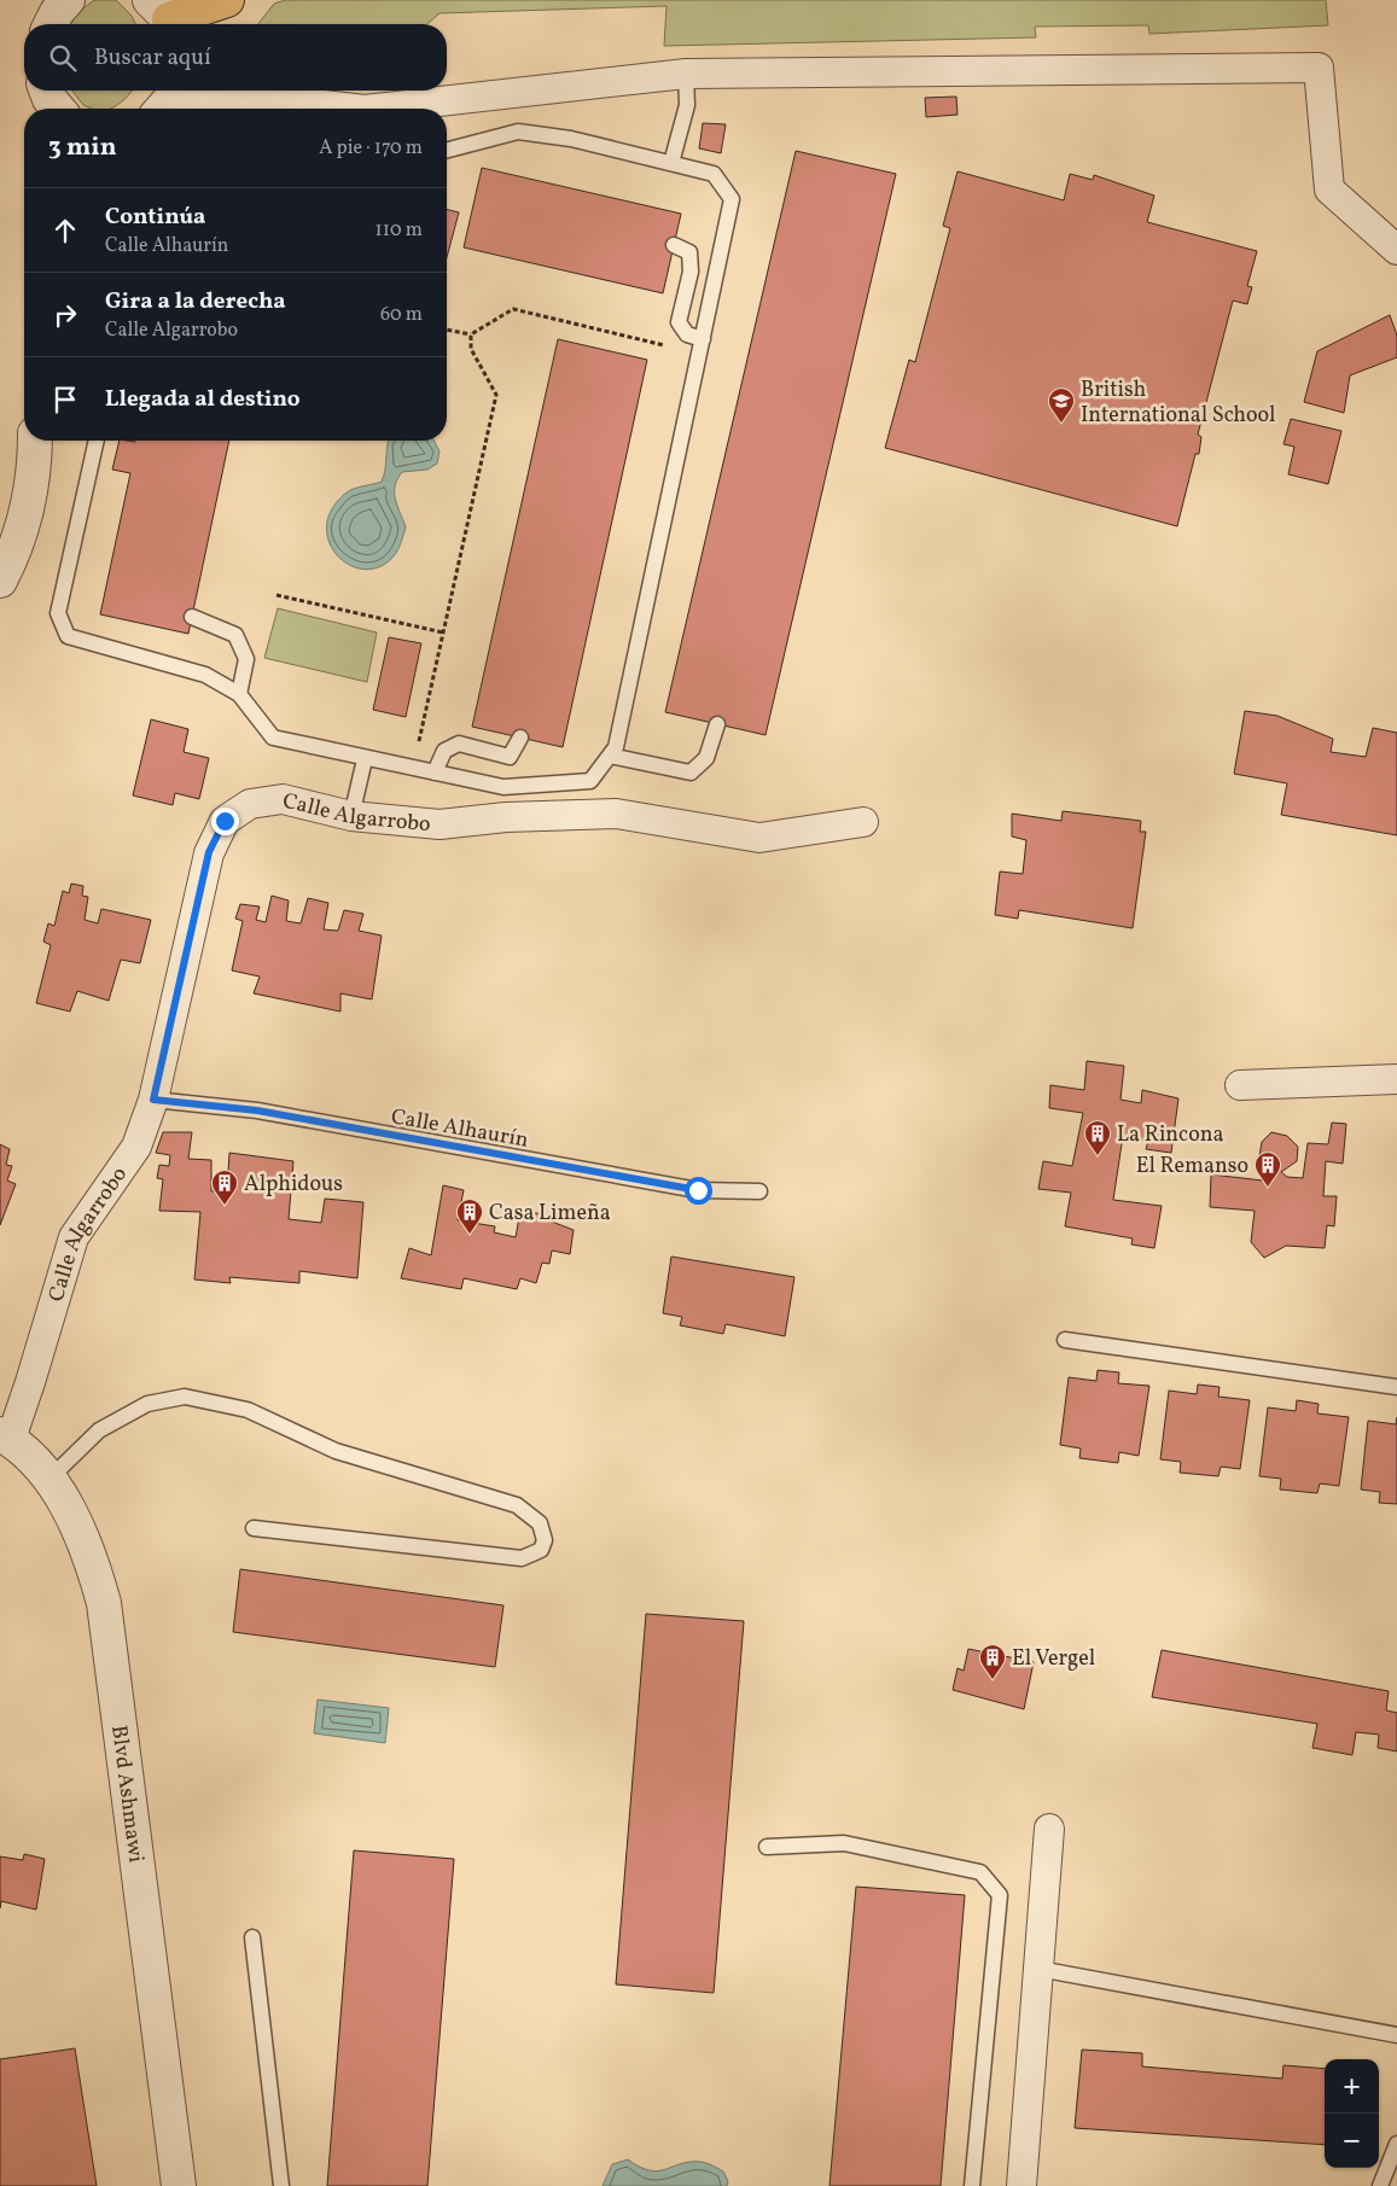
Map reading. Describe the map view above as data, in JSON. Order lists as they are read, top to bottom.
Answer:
{
  "streets": {
    "street": ["Calle Algarrobo", "Blvd Ashmawi"],
    "lane": ["Calle Alhaurín"]
  },
  "crossings": [
    ["Calle Algarrobo", "Calle Alhaurín"],
    ["Calle Algarrobo", "Blvd Ashmawi"]
  ],
  "places": {
    "school or university": ["British International School"],
    "building": [
      "La Rincona",
      "El Remanso",
      "Alphidous",
      "Casa Limeña",
      "El Vergel"
    ]
  },
  "page": {
    "search": "Buscar aquí",
    "heading": ["3 min", "A pie · 170 m"],
    "list": [
      ["Continúa", "Calle Alhaurín", "110 m"],
      ["Gira a la derecha", "Calle Algarrobo", "60 m"],
      "Llegada al destino"
    ],
    "map_buttons": ["+", "−"]
  }
}
